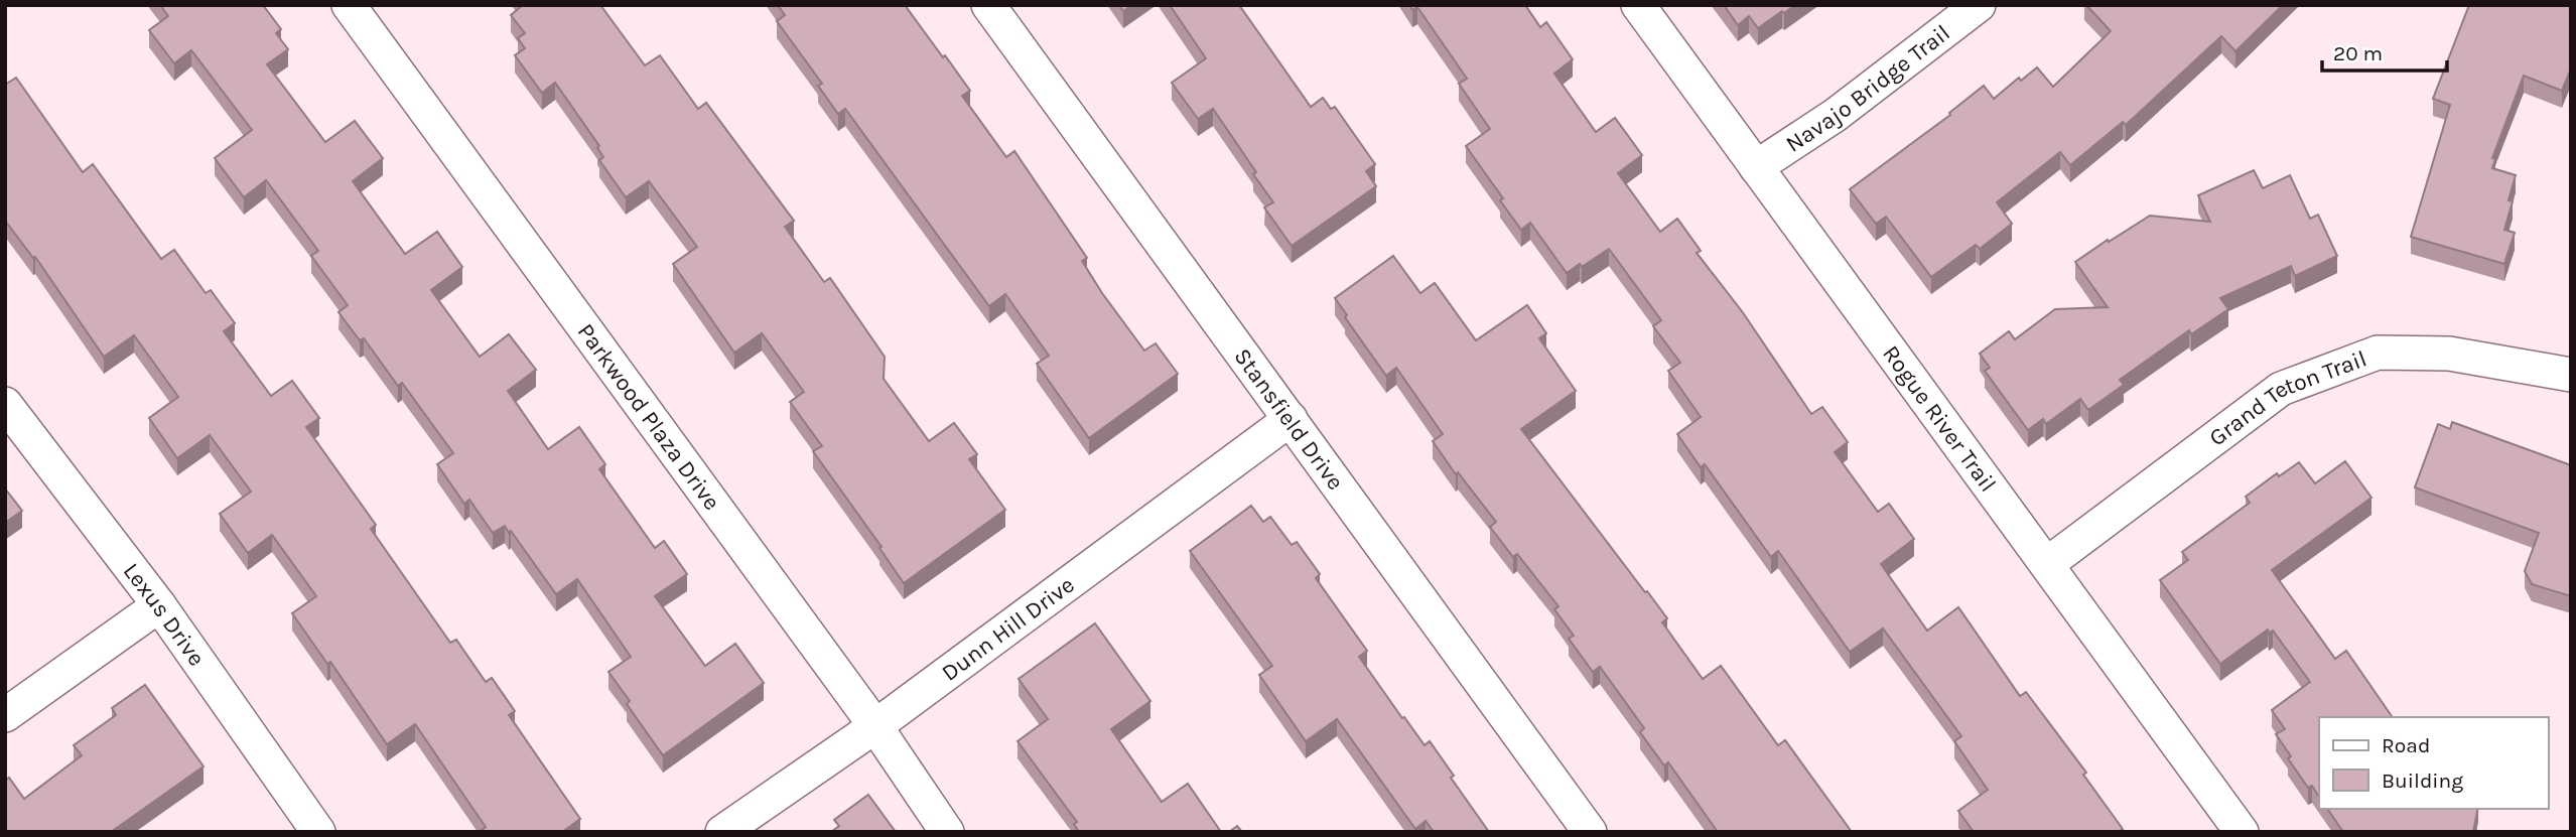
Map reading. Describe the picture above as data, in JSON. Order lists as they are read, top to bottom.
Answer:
{
  "streets": {
    "street": [
      "Navajo Bridge Trail",
      "Grand Teton Trail",
      "Parkwood Plaza Drive",
      "Stansfield Drive",
      "Rogue River Trail",
      "Lexus Drive",
      "Dunn Hill Drive"
    ]
  },
  "crossings": [
    ["Navajo Bridge Trail", "Rogue River Trail"],
    ["Grand Teton Trail", "Rogue River Trail"],
    ["Parkwood Plaza Drive", "Dunn Hill Drive"],
    ["Stansfield Drive", "Dunn Hill Drive"]
  ],
  "legend": ["Road", "Building"],
  "scale_bar": "20 m"
}
